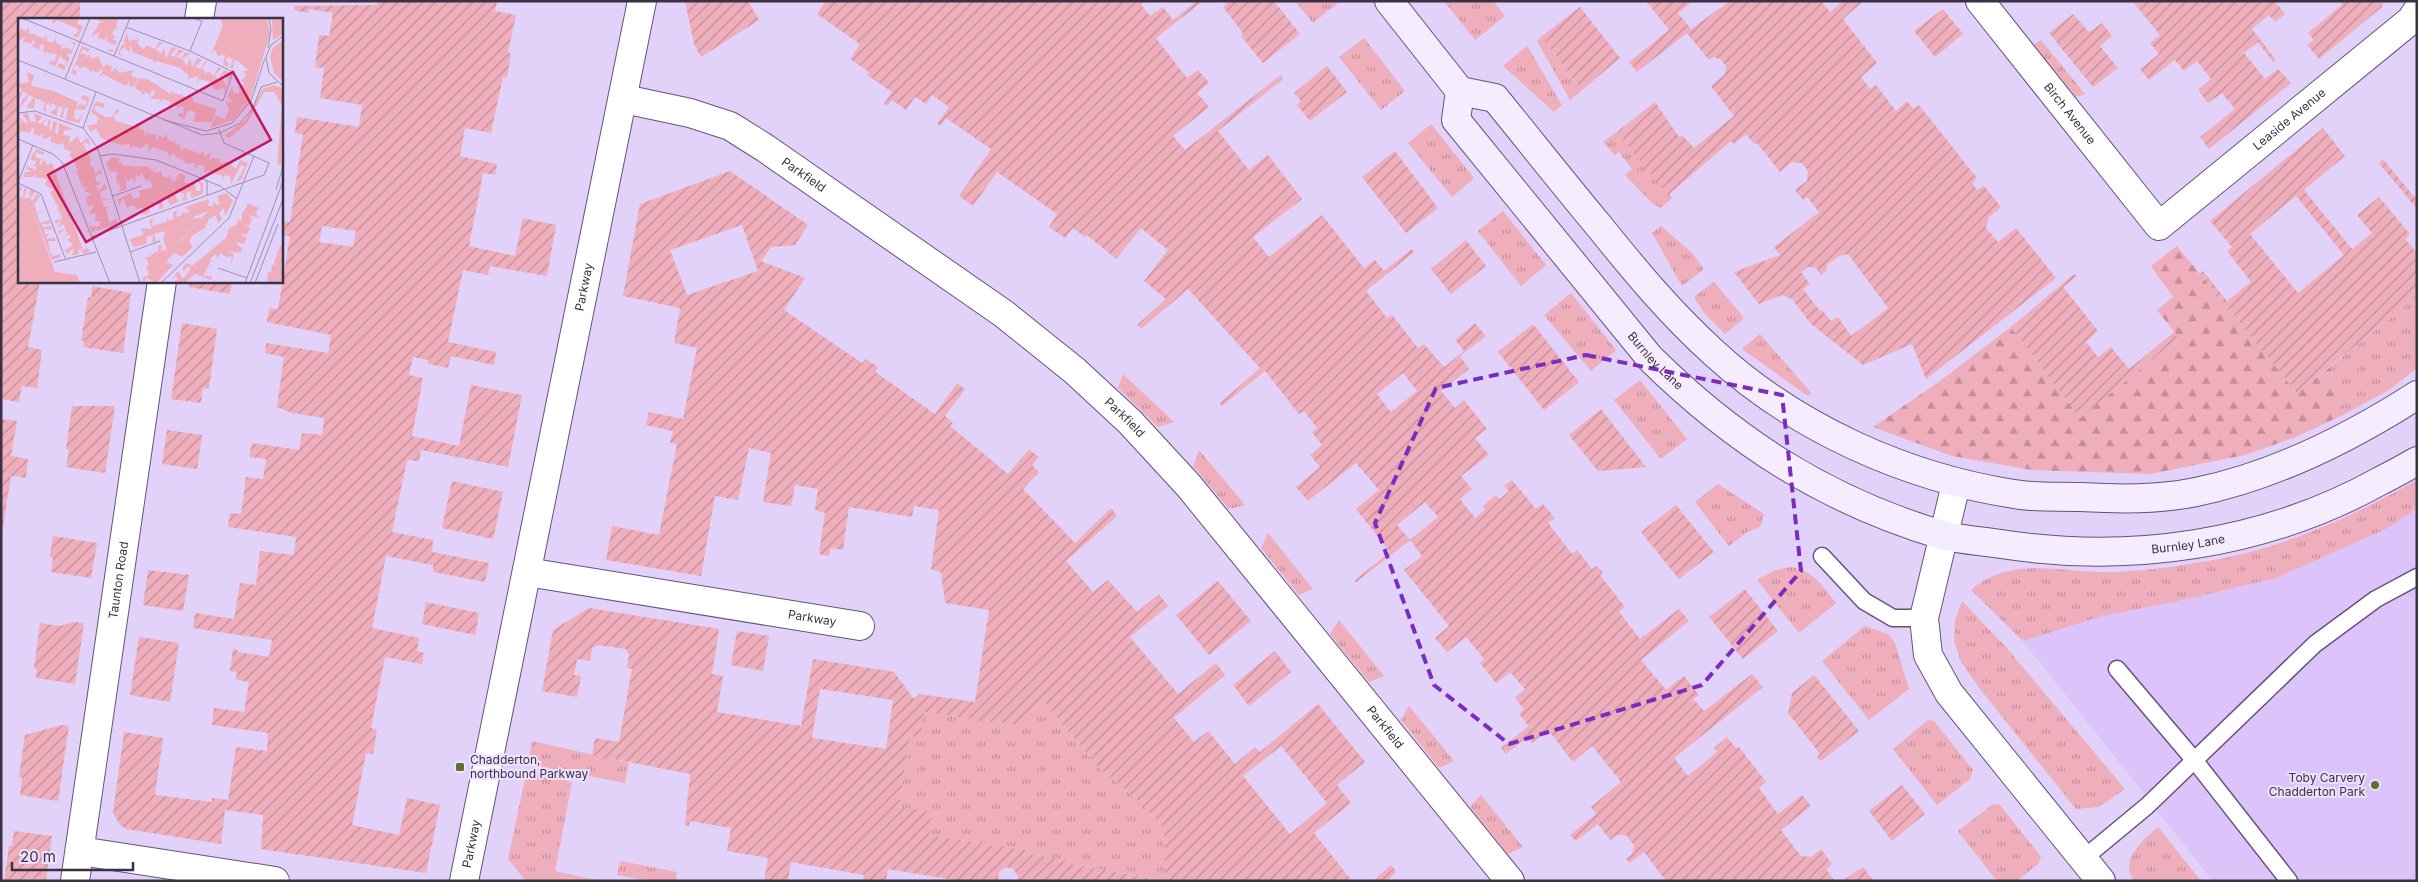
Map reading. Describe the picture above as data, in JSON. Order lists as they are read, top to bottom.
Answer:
{
  "streets": {
    "street": [
      "Birch Avenue",
      "Leaside Avenue",
      "Parkfield",
      "Parkway",
      "Burnley Lane",
      "Taunton Road"
    ]
  },
  "crossings": [
    ["Birch Avenue", "Leaside Avenue"],
    ["Parkfield", "Parkway"]
  ],
  "places": {
    "transit": ["Chadderton, northbound Parkway"],
    "other": ["Toby Carvery Chadderton Park"]
  },
  "scale_bar": "20 m"
}
